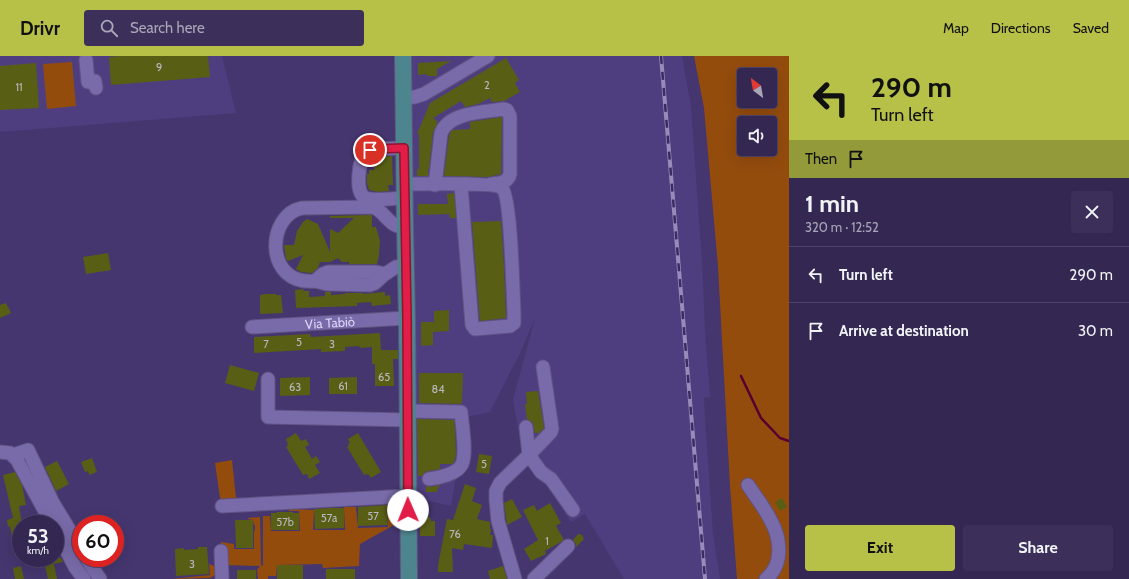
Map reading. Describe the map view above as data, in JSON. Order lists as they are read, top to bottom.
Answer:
{
  "streets": {
    "street": ["Via Tabiò"]
  },
  "house_numbers": [
    "9",
    "2",
    "11",
    "5",
    "7",
    "3",
    "65",
    "61",
    "63",
    "84",
    "5",
    "57",
    "57a",
    "57b",
    "76",
    "1",
    "3"
  ],
  "north": "top left",
  "page": {
    "header": "Drivr",
    "search": "Search here",
    "nav": ["Map", "Directions", "Saved"],
    "turn": ["290 m", "Turn left"],
    "then": "Then",
    "heading": ["1 min", "320 m · 12:52"],
    "list": [
      {
        "name": "Turn left",
        "value": "290 m"
      },
      {
        "name": "Arrive at destination",
        "value": "30 m"
      }
    ],
    "speed": "53 km/h",
    "limit": "60",
    "buttons": ["Exit", "Share"]
  }
}
